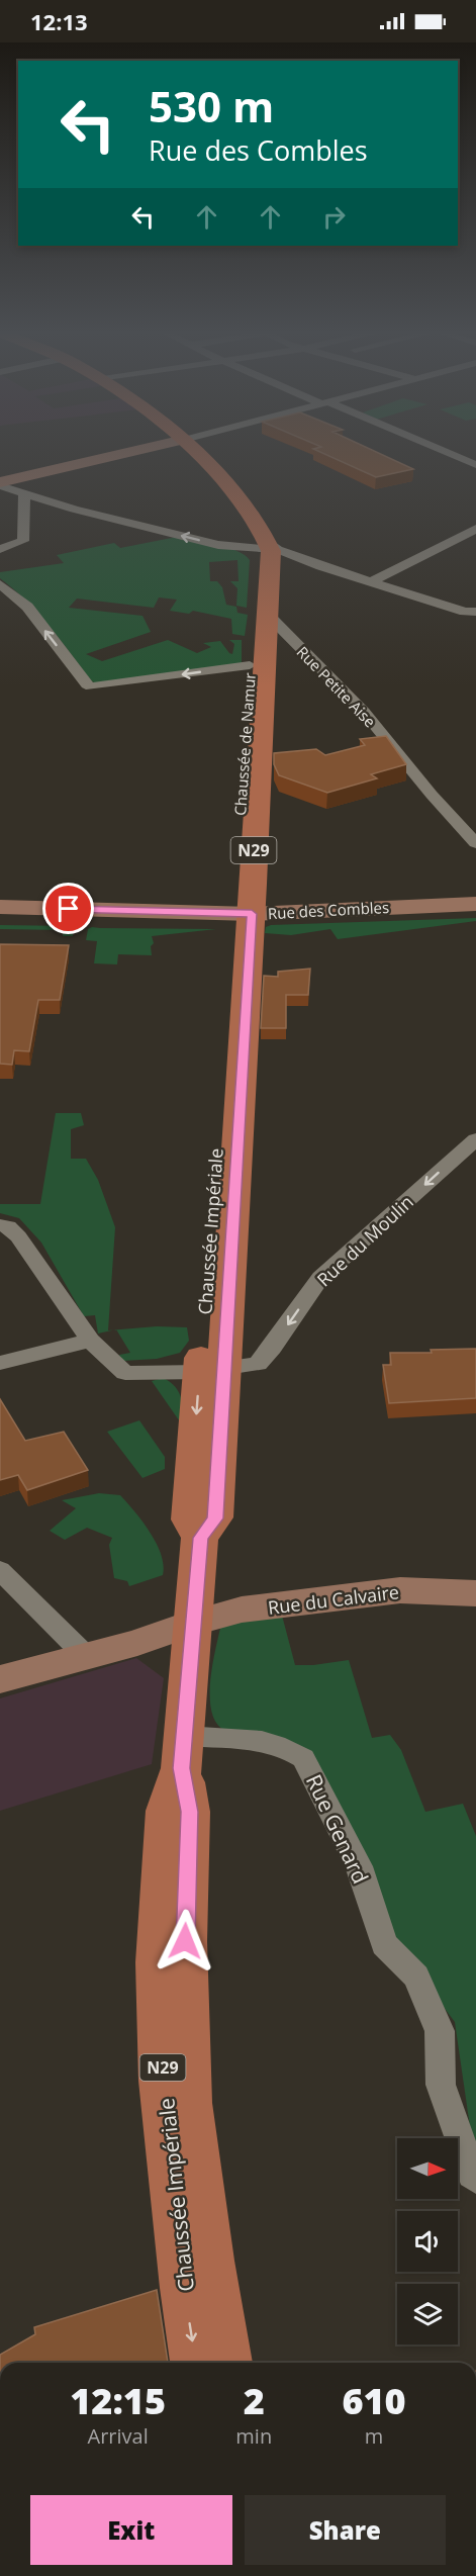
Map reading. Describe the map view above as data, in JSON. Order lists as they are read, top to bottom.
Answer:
{
  "streets": {
    "main road": [
      "Chaussée de Namur",
      "N29",
      "Rue des Combles",
      "Chaussée Impériale",
      "Rue du Calvaire"
    ],
    "street": ["Rue Petite Aise", "Rue du Moulin", "Rue Genard"]
  },
  "crossings": [
    ["Rue Petite Aise", "Chaussée de Namur"],
    ["Chaussée de Namur", "N29"],
    ["Chaussée de Namur", "Rue des Combles"],
    ["Chaussée de Namur", "Chaussée Impériale"],
    ["Rue des Combles", "Chaussée Impériale"],
    ["Chaussée Impériale", "Rue du Moulin"],
    ["Chaussée Impériale", "Rue du Calvaire"],
    ["Chaussée Impériale", "Rue Genard"]
  ],
  "one_way": ["Rue du Moulin"],
  "north": "right",
  "page": {
    "status": "12:13",
    "turn": ["530 m", "Rue des Combles"],
    "eta": [
      "12:15",
      "Arrival",
      "2",
      "min",
      "610",
      "m"
    ],
    "buttons": ["Exit", "Share"]
  }
}
